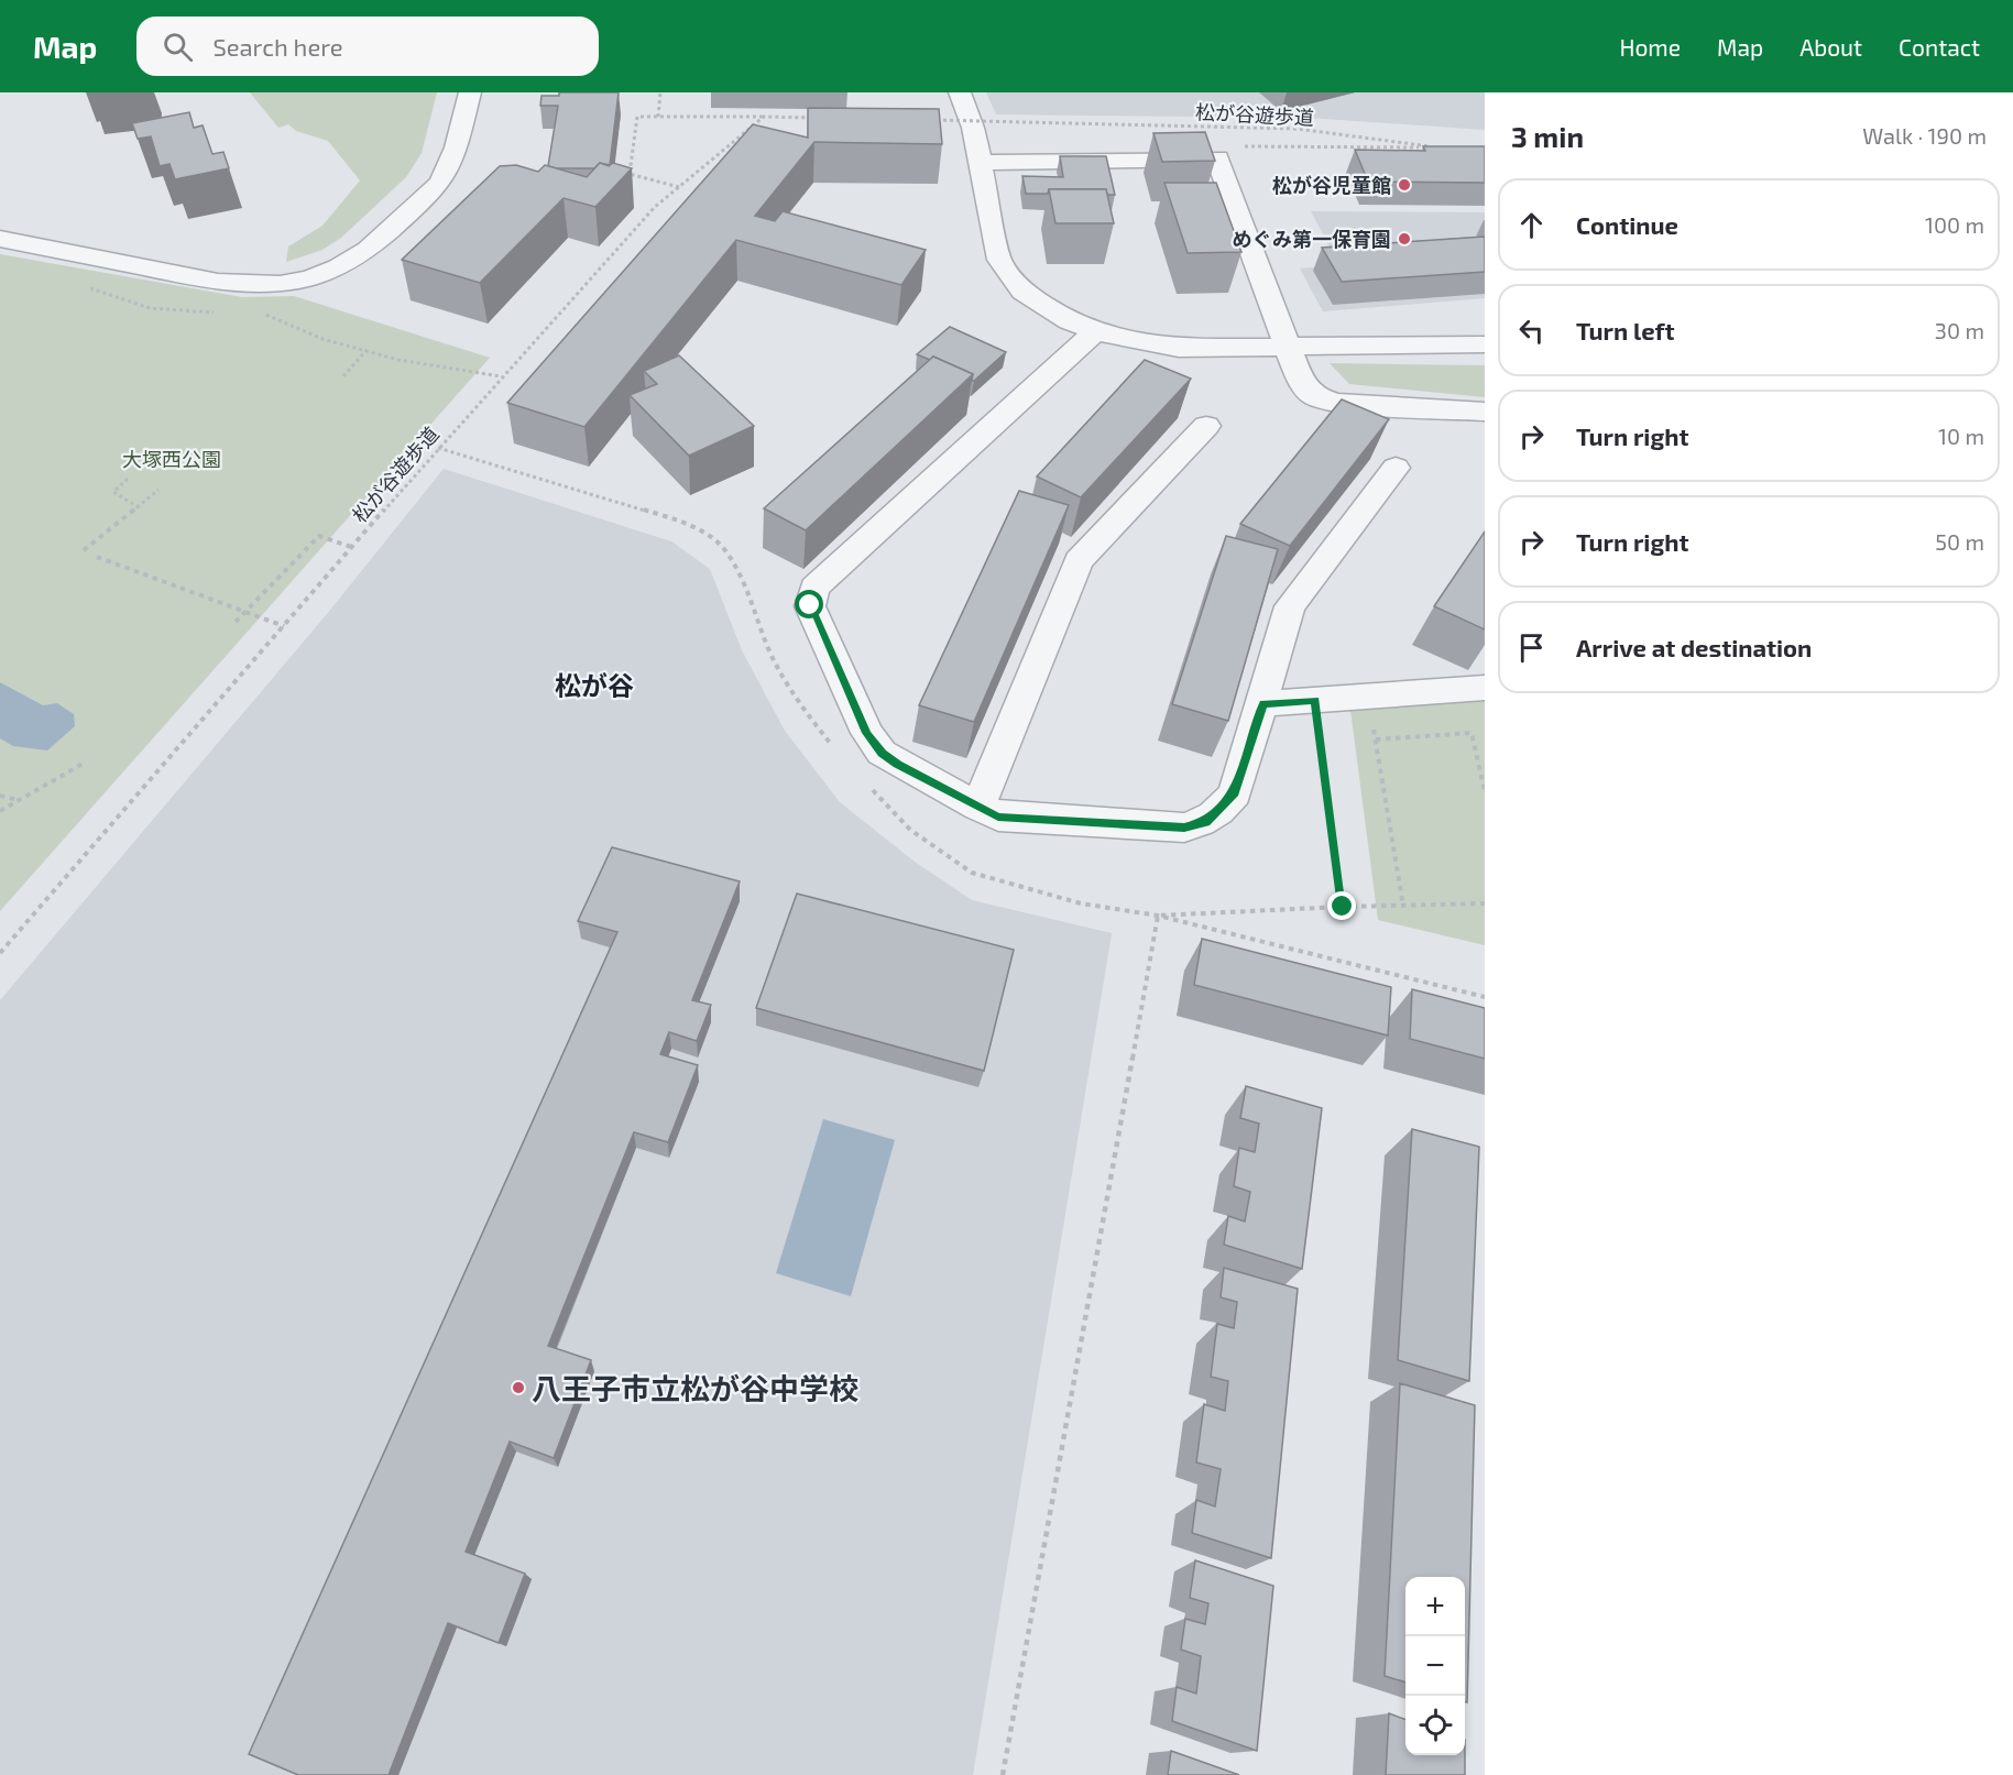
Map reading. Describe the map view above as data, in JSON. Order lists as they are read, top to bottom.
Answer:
{
  "streets": {
    "path": ["松が谷遊歩道"]
  },
  "districts": ["松が谷"],
  "parks": ["大塚西公園"],
  "places": ["松が谷児童館", "めぐみ第一保育園", "八王子市立松が谷中学校"],
  "page": {
    "header": "Map",
    "search": "Search here",
    "nav": [
      "Home",
      "Map",
      "About",
      "Contact"
    ],
    "heading": ["3 min", "Walk · 190 m"],
    "list": [
      ["Continue", "100 m"],
      ["Turn left", "30 m"],
      ["Turn right", "10 m"],
      ["Turn right", "50 m"],
      "Arrive at destination"
    ],
    "map_buttons": ["+", "−"]
  }
}
